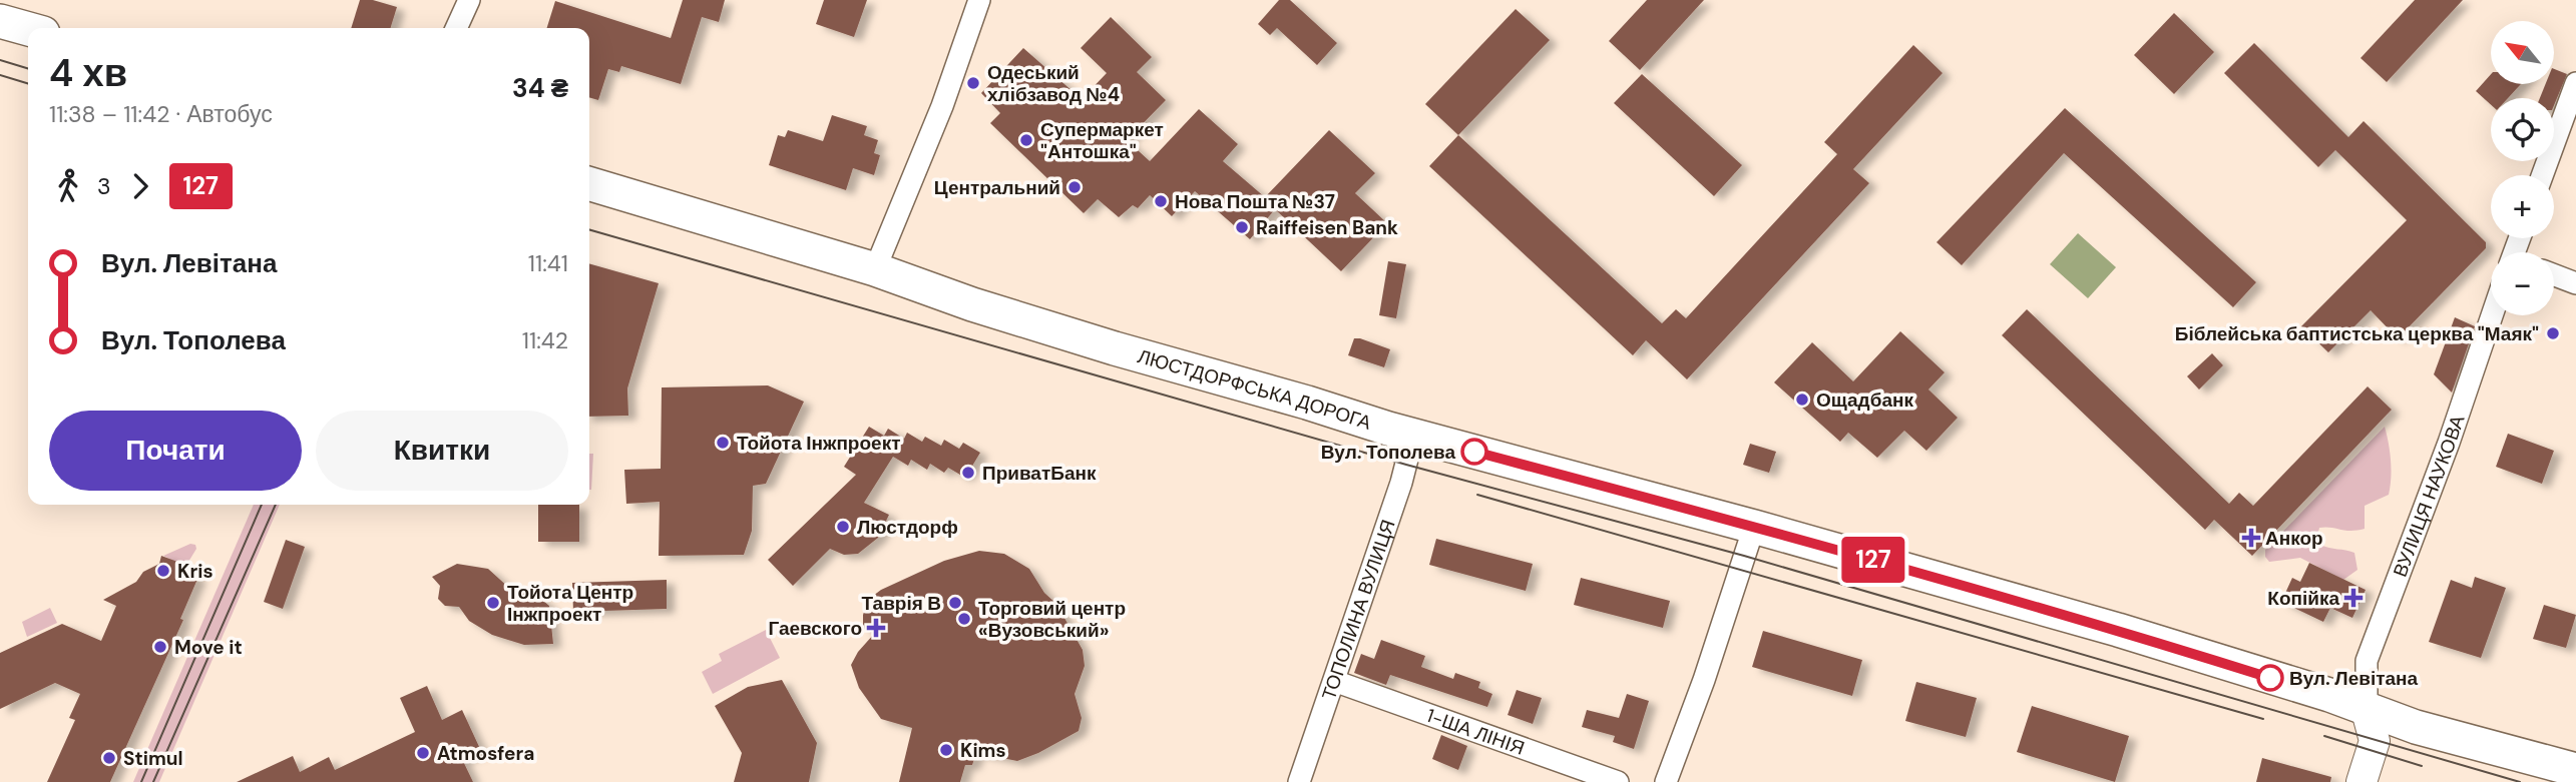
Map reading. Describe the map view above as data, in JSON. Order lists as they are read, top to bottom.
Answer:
{
  "streets": {
    "main road": ["ЛЮСТДОРФСЬКА ДОРОГА"],
    "street": ["ВУЛИЦЯ НАУКОВА", "ТОПОЛИНА ВУЛИЦЯ", "1-ША ЛІНІЯ"]
  },
  "crossings": [
    ["ЛЮСТДОРФСЬКА ДОРОГА", "ВУЛИЦЯ НАУКОВА"],
    ["ЛЮСТДОРФСЬКА ДОРОГА", "ТОПОЛИНА ВУЛИЦЯ"],
    ["ТОПОЛИНА ВУЛИЦЯ", "1-ША ЛІНІЯ"]
  ],
  "places": {
    "other": [
      "Одеський хлібзавод №4",
      "Супермаркет \"Антошка\"",
      "Центральний",
      "Нова Пошта №37",
      "Raiffeisen Bank",
      "Біблейська баптистська церква \"Маяк\"",
      "Ощадбанк",
      "Тойота Інжпроект",
      "Вул. Тополева",
      "ПриватБанк",
      "Люстдорф",
      "Kris",
      "Тойота Центр Інжпроект",
      "Таврія В",
      "Торговий центр «Вузовський»",
      "Move it",
      "Вул. Левітана",
      "Kims",
      "Atmosfera",
      "Stimul"
    ],
    "health": ["Анкор", "Копійка", "Гаевского"]
  },
  "lines": ["bus line 127"],
  "north": "top left",
  "page": {
    "on_map": "127",
    "map_buttons": ["+", "−"],
    "heading": ["4 хв", "11:38 – 11:42 · Автобус", "34 ₴"],
    "legs": ["3", "127"],
    "list": [
      {
        "name": "Вул. Левітана",
        "value": "11:41"
      },
      {
        "name": "Вул. Тополева",
        "value": "11:42"
      }
    ],
    "buttons": ["Почати", "Квитки"]
  }
}
